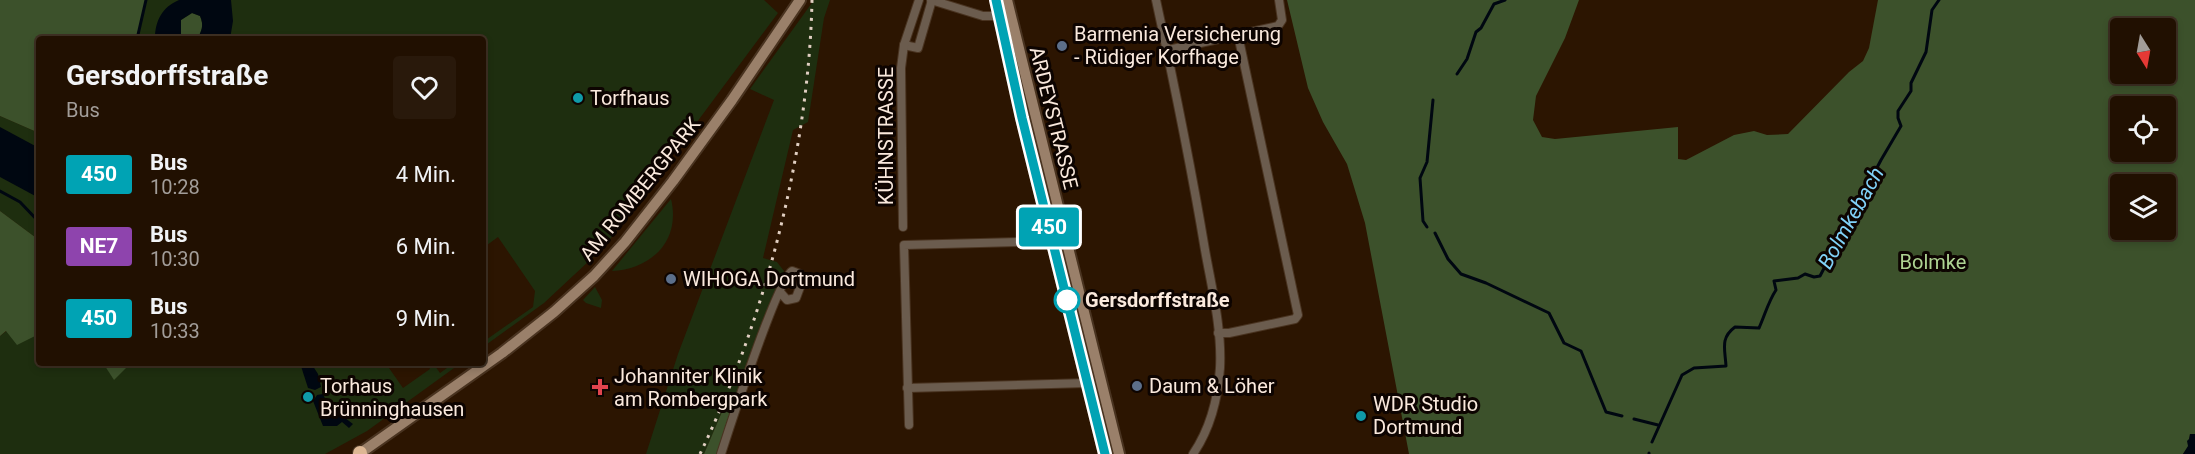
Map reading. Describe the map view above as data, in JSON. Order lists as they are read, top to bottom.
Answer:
{
  "streets": {
    "main road": ["ARDEYSTRASSE", "AM ROMBERGPARK"],
    "street": ["KÜHNSTRASSE"]
  },
  "water": ["Bolmkebach"],
  "parks": ["Bolmke"],
  "places": {
    "other": [
      "Barmenia Versicherung - Rüdiger Korfhage",
      "Torfhaus",
      "WIHOGA Dortmund",
      "Gersdorffstraße",
      "Daum & Löher",
      "Torhaus Brünninghausen",
      "WDR Studio Dortmund"
    ],
    "health": ["Johanniter Klinik am Rombergpark"]
  },
  "lines": ["bus line 450"],
  "north": "bottom",
  "page": {
    "on_map": "450",
    "heading": ["Gersdorffstraße", "Bus"],
    "list": [
      {
        "mark": "450",
        "name": "Bus",
        "note": "10:28",
        "value": "4 Min."
      },
      {
        "mark": "NE7",
        "name": "Bus",
        "note": "10:30",
        "value": "6 Min."
      },
      {
        "mark": "450",
        "name": "Bus",
        "note": "10:33",
        "value": "9 Min."
      }
    ]
  }
}
